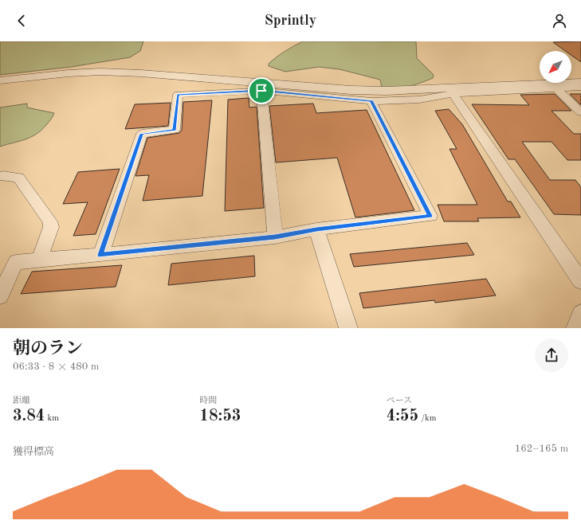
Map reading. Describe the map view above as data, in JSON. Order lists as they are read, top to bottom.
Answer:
{
  "north": "bottom left",
  "page": {
    "header": "Sprintly",
    "heading": ["朝のラン", "06:33 · 8 × 480 m"],
    "stats": [
      ["距離", "3.84 km"],
      ["時間", "18:53"],
      ["ペース", "4:55 /km"]
    ],
    "chart": ["獲得標高", "162–165 m"]
  }
}
